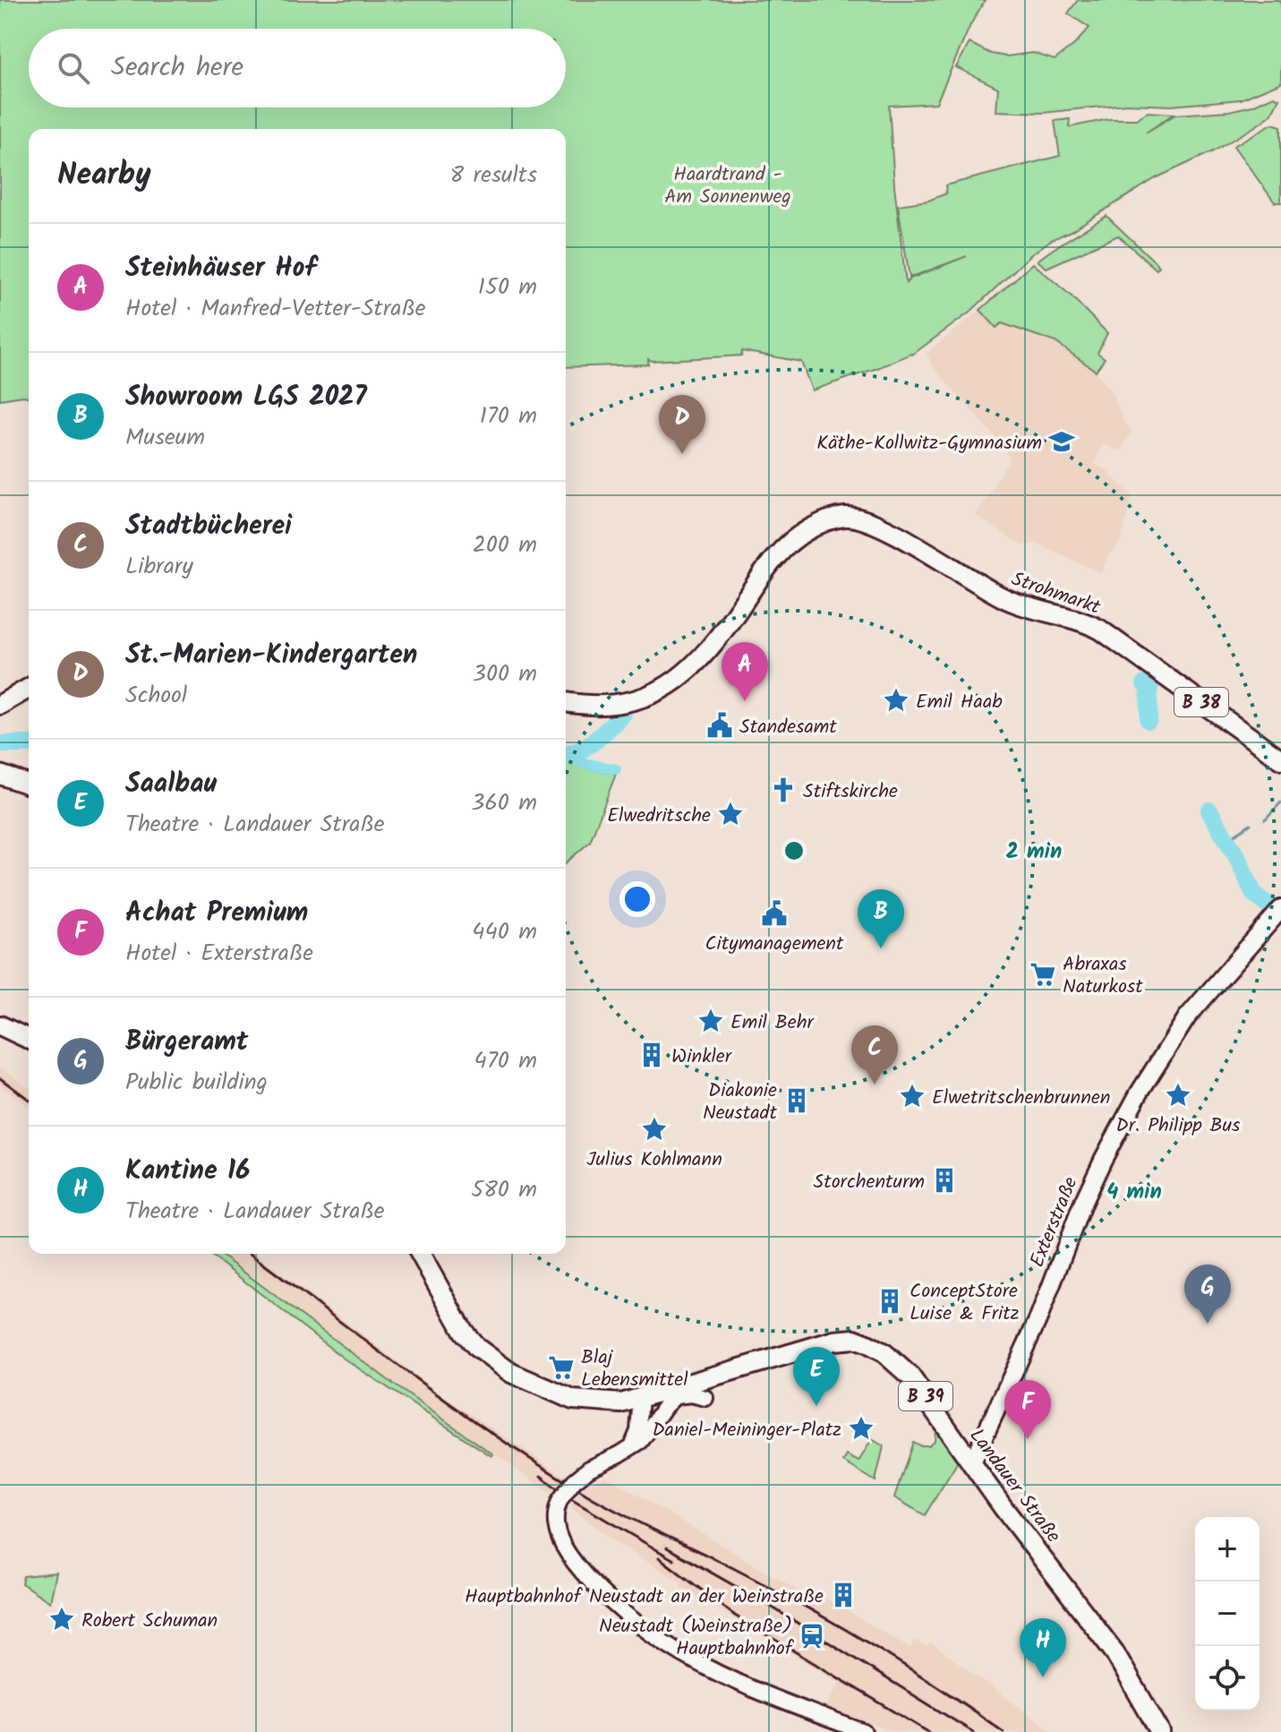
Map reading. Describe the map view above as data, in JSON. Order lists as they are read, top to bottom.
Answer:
{
  "streets": {
    "main road": [
      "Strohmarkt",
      "B 38",
      "Exterstraße",
      "B 39",
      "Landauer Straße"
    ]
  },
  "crossings": [
    ["Exterstraße", "Landauer Straße"]
  ],
  "parks": ["Haardtrand - Am Sonnenweg"],
  "places": {
    "school or university": ["Käthe-Kollwitz-Gymnasium"],
    "place": [
      "Emil Haab",
      "Elwedritsche",
      "Emil Behr",
      "Dr. Philipp Bus",
      "Elwetritschenbrunnen",
      "Julius Kohlmann",
      "Daniel-Meininger-Platz",
      "Robert Schuman"
    ],
    "public building": ["Standesamt", "Citymanagement"],
    "church": ["Stiftskirche"],
    "supermarket": ["Abraxas Naturkost", "Blaj Lebensmittel"],
    "building": [
      "Winkler",
      "Diakonie Neustadt",
      "Storchenturm",
      "ConceptStore Luise & Fritz",
      "Hauptbahnhof Neustadt an der Weinstraße"
    ],
    "station": ["Neustadt (Weinstraße) Hauptbahnhof"]
  },
  "page": {
    "search": "Search here",
    "heading": ["Nearby", "8 results"],
    "list": [
      {
        "mark": "A",
        "name": "Steinhäuser Hof",
        "note": "Hotel · Manfred-Vetter-Straße",
        "value": "150 m"
      },
      {
        "mark": "B",
        "name": "Showroom LGS 2027",
        "note": "Museum",
        "value": "170 m"
      },
      {
        "mark": "C",
        "name": "Stadtbücherei",
        "note": "Library",
        "value": "200 m"
      },
      {
        "mark": "D",
        "name": "St.-Marien-Kindergarten",
        "note": "School",
        "value": "300 m"
      },
      {
        "mark": "E",
        "name": "Saalbau",
        "note": "Theatre · Landauer Straße",
        "value": "360 m"
      },
      {
        "mark": "F",
        "name": "Achat Premium",
        "note": "Hotel · Exterstraße",
        "value": "440 m"
      },
      {
        "mark": "G",
        "name": "Bürgeramt",
        "note": "Public building",
        "value": "470 m"
      },
      {
        "mark": "H",
        "name": "Kantine 16",
        "note": "Theatre · Landauer Straße",
        "value": "580 m"
      }
    ],
    "pins": [
      "D",
      "A",
      "B",
      "C",
      "G",
      "E",
      "F",
      "H"
    ],
    "map_buttons": ["+", "−"]
  },
  "rings": ["2 min", "4 min"]
}
